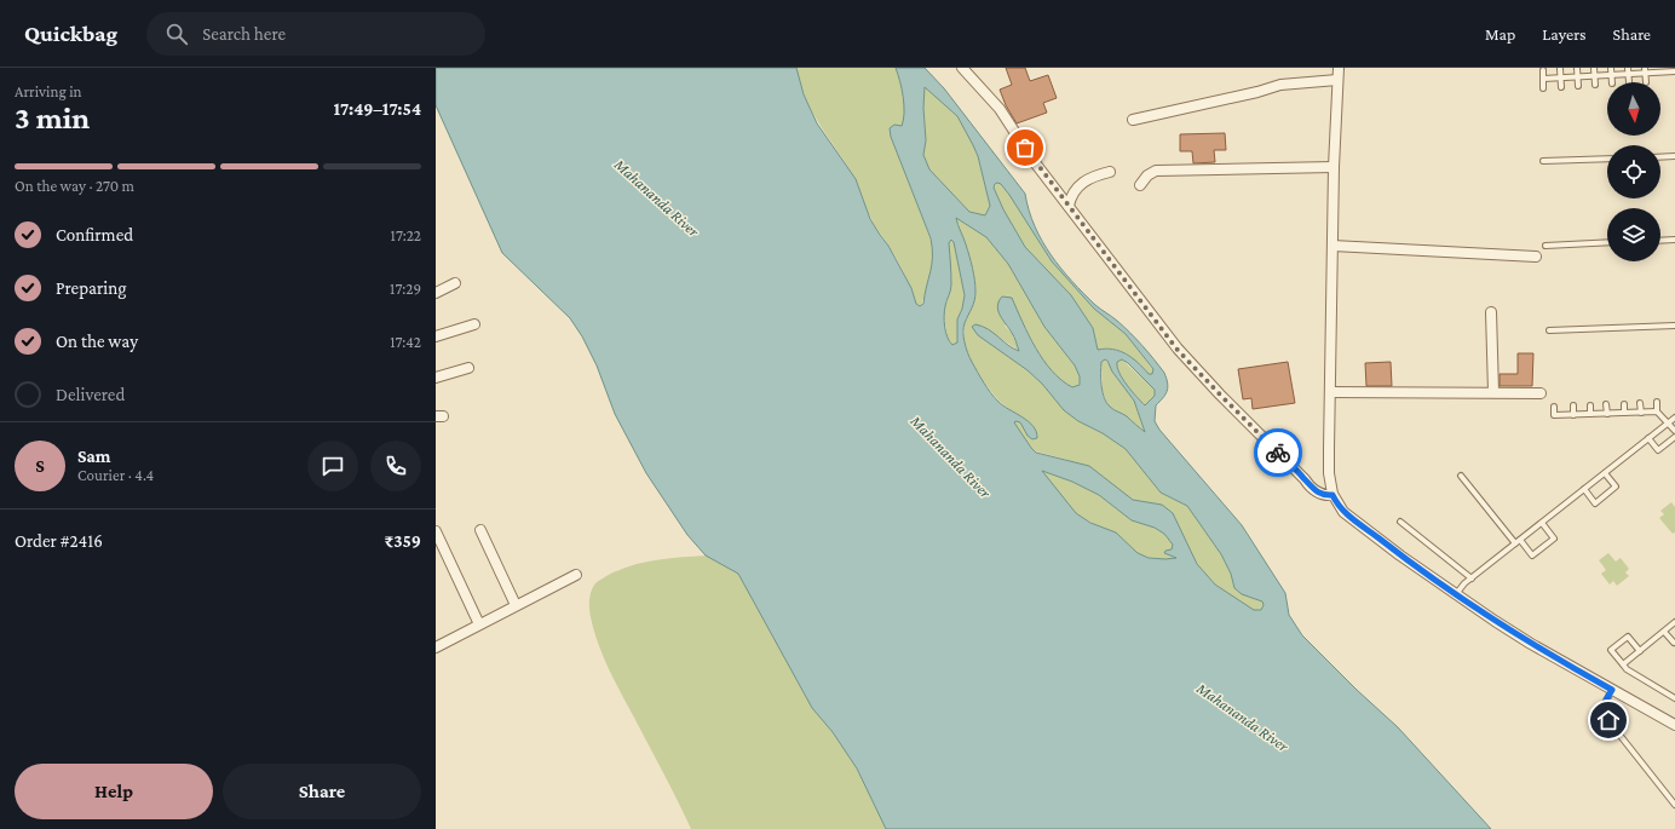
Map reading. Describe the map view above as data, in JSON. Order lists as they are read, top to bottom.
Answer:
{
  "water": ["Mahananda River"],
  "north": "bottom",
  "page": {
    "header": "Quickbag",
    "search": "Search here",
    "nav": ["Map", "Layers", "Share"],
    "heading": ["3 min", "Arriving in", "17:49–17:54"],
    "panel": [
      "Sam",
      "Courier · 4.4",
      "Order #2416",
      "₹359"
    ],
    "bar": "On the way · 270 m",
    "list": [
      ["Confirmed", "17:22"],
      ["Preparing", "17:29"],
      ["On the way", "17:42"],
      "Delivered"
    ],
    "round": "S",
    "buttons": ["Help", "Share"]
  }
}
